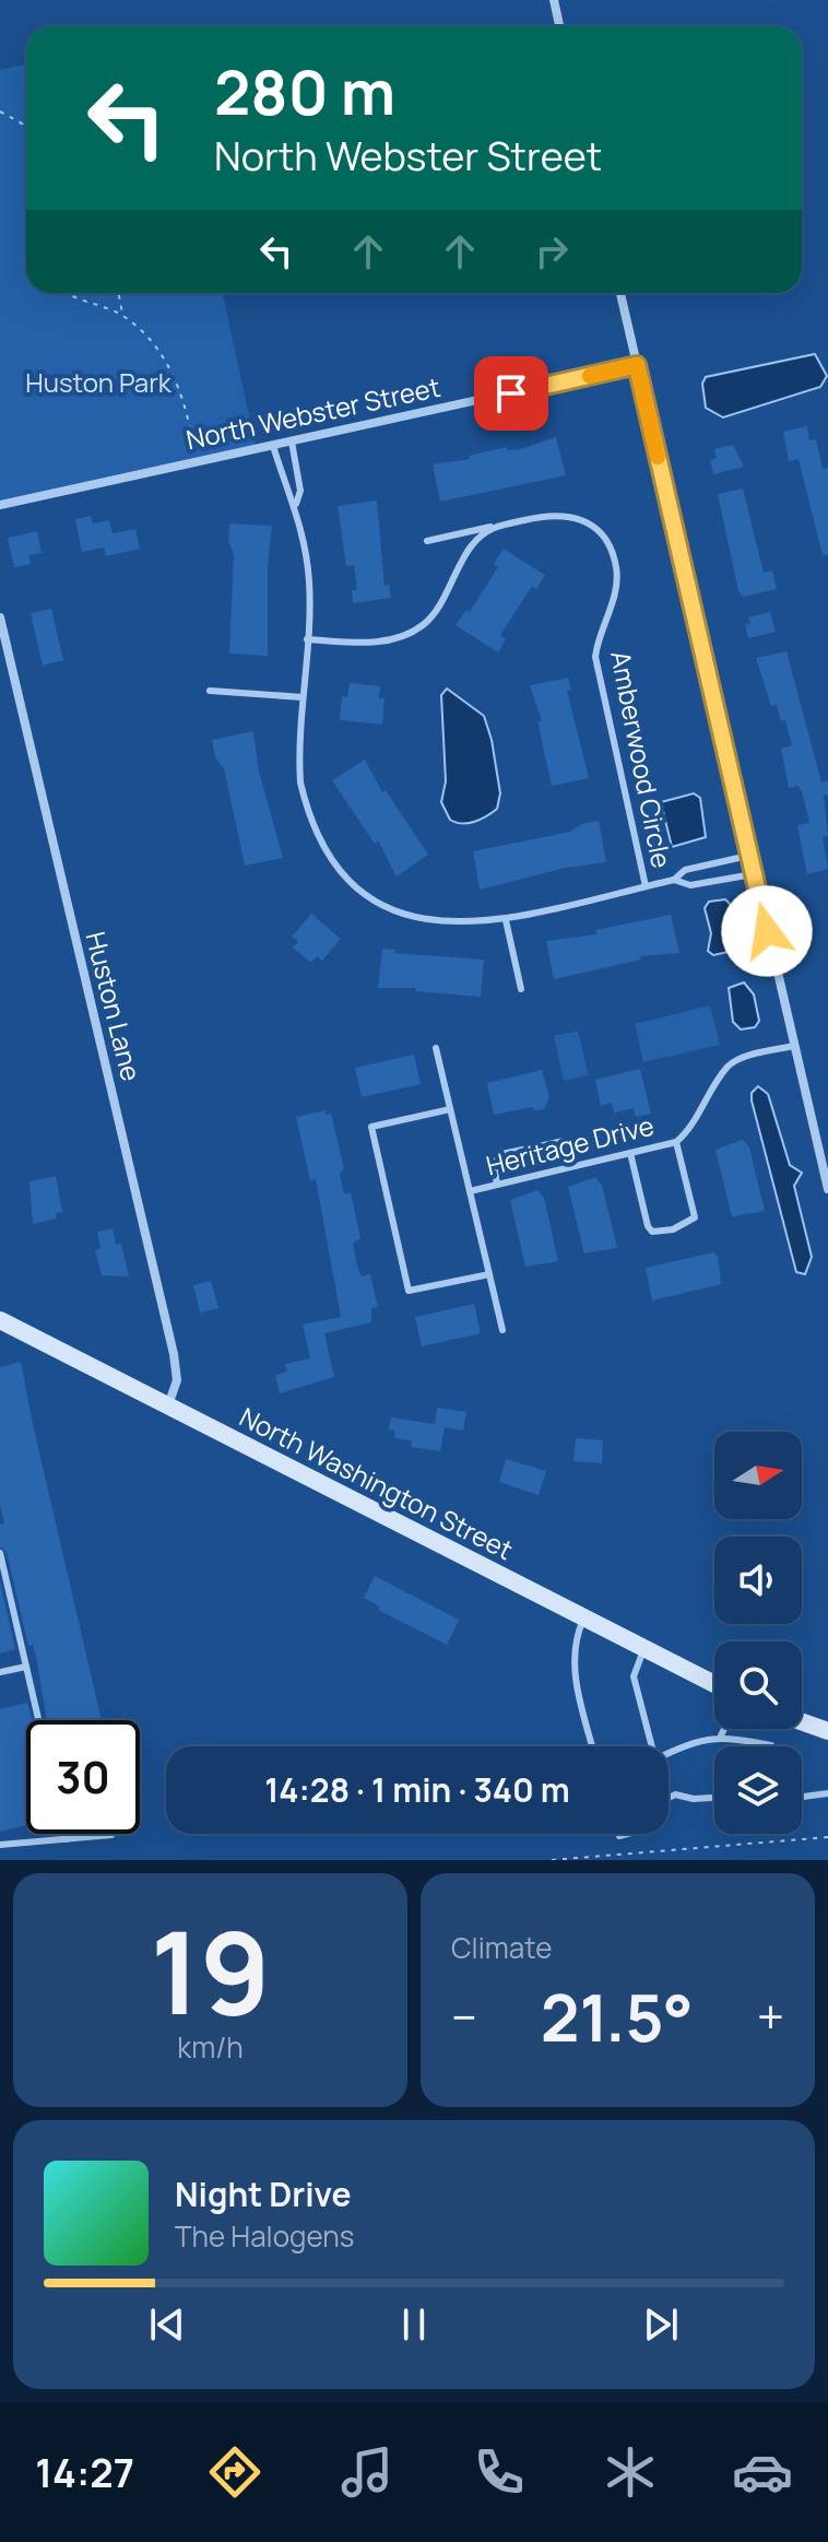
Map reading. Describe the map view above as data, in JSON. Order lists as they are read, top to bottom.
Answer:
{
  "streets": {
    "main road": ["North Washington Street"],
    "street": ["North Webster Street", "Huston Lane"],
    "lane": ["Amberwood Circle", "Heritage Drive"]
  },
  "crossings": [
    ["Huston Lane", "North Washington Street"]
  ],
  "parks": ["Huston Park"],
  "north": "right",
  "page": {
    "turn": ["280 m", "North Webster Street"],
    "limit": "30",
    "trip": "14:28 · 1 min · 340 m",
    "tile": [
      ["19", "km/h"],
      "Climate"
    ],
    "heat": ["−", "21.5°", "+"],
    "song": ["Night Drive", "The Halogens"],
    "tabs": "14:27"
  }
}
